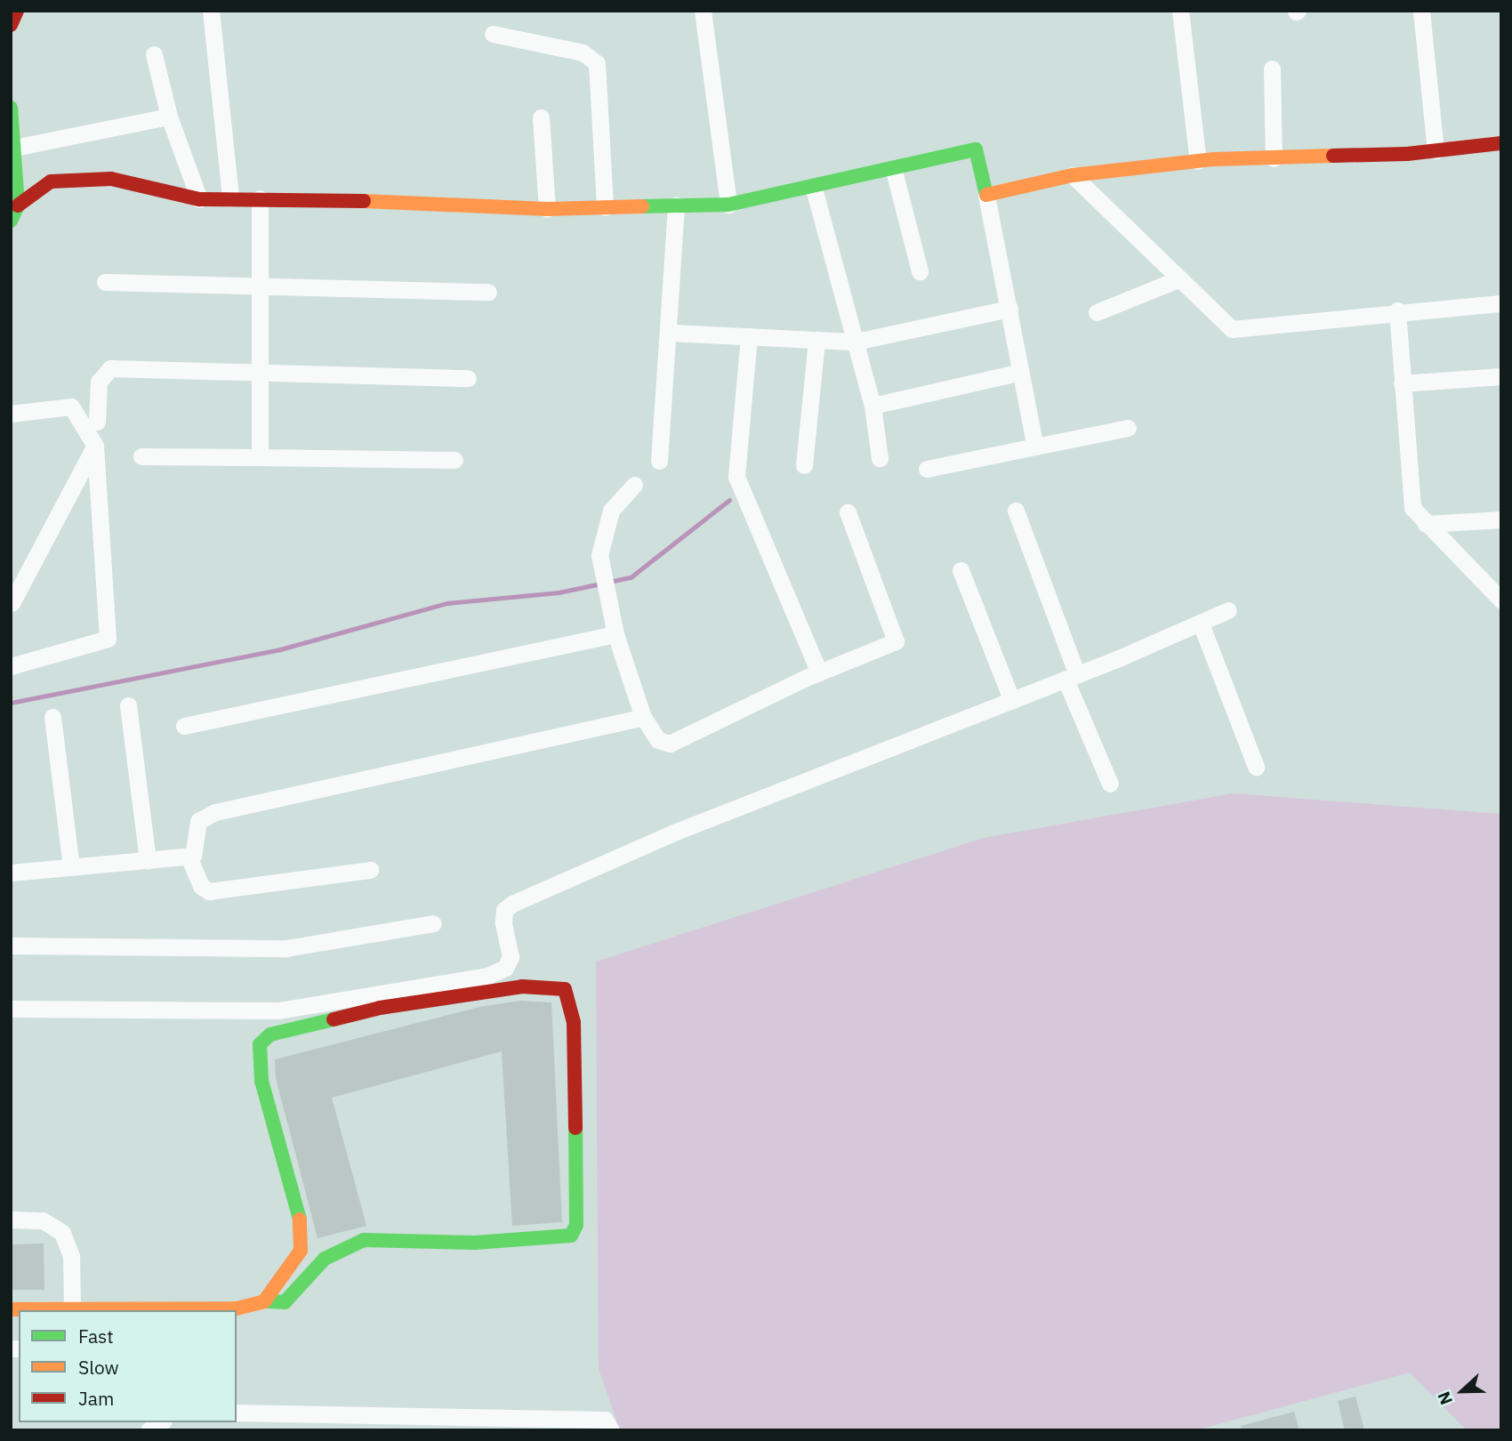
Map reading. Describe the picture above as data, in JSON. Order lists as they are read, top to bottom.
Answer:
{
  "legend": ["Fast", "Slow", "Jam"],
  "north": "left"
}
